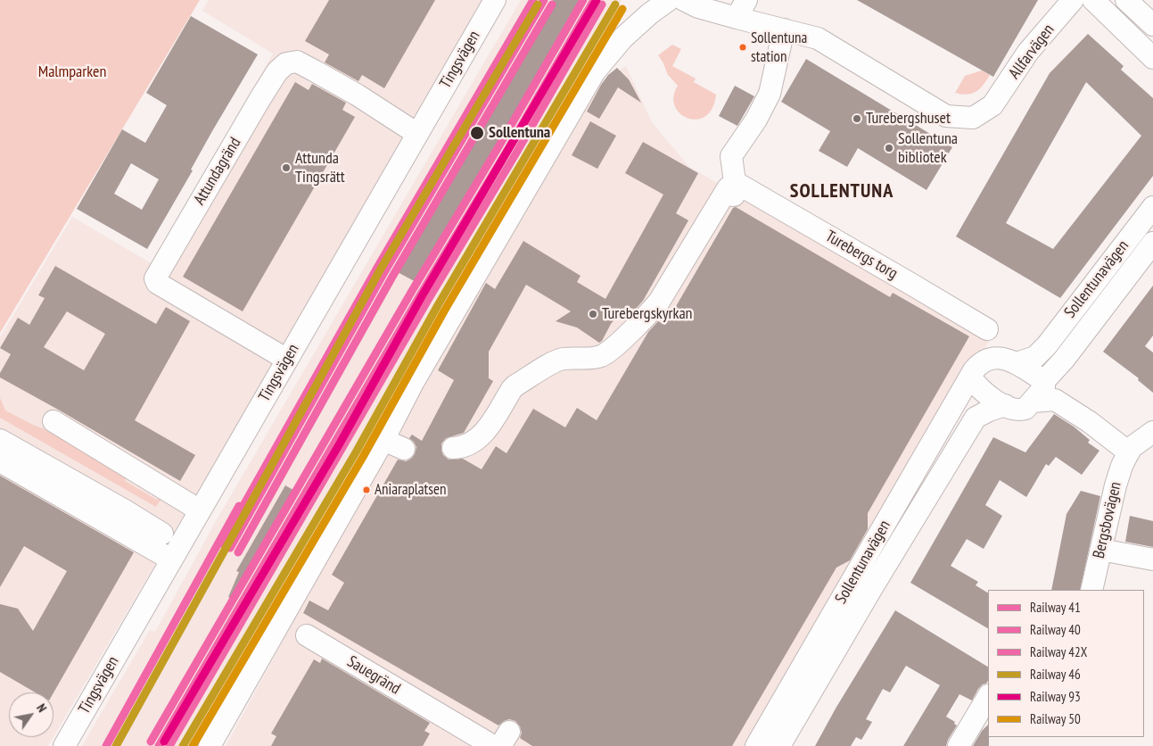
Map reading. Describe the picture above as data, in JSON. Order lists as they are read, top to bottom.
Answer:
{
  "streets": {
    "street": [
      "Allfarvägen",
      "Tingsvägen",
      "Attundagränd",
      "Turebergs torg",
      "Sollentunavägen",
      "Bergsbovägen",
      "Sauegränd"
    ]
  },
  "crossings": [
    ["Tingsvägen", "Attundagränd"]
  ],
  "districts": ["SOLLENTUNA"],
  "parks": ["Malmparken"],
  "places": [
    "Sollentuna station",
    "Turebergshuset",
    "Sollentuna",
    "Sollentuna bibliotek",
    "Attunda Tingsrätt",
    "Turebergskyrkan",
    "Aniaraplatsen"
  ],
  "lines": [
    "rail line 41",
    "rail line 42X",
    "rail line 93",
    "rail line 40",
    "rail line 46",
    "rail line 50"
  ],
  "legend": [
    "Railway 41",
    "Railway 40",
    "Railway 42X",
    "Railway 46",
    "Railway 93",
    "Railway 50"
  ],
  "north": "top right"
}
